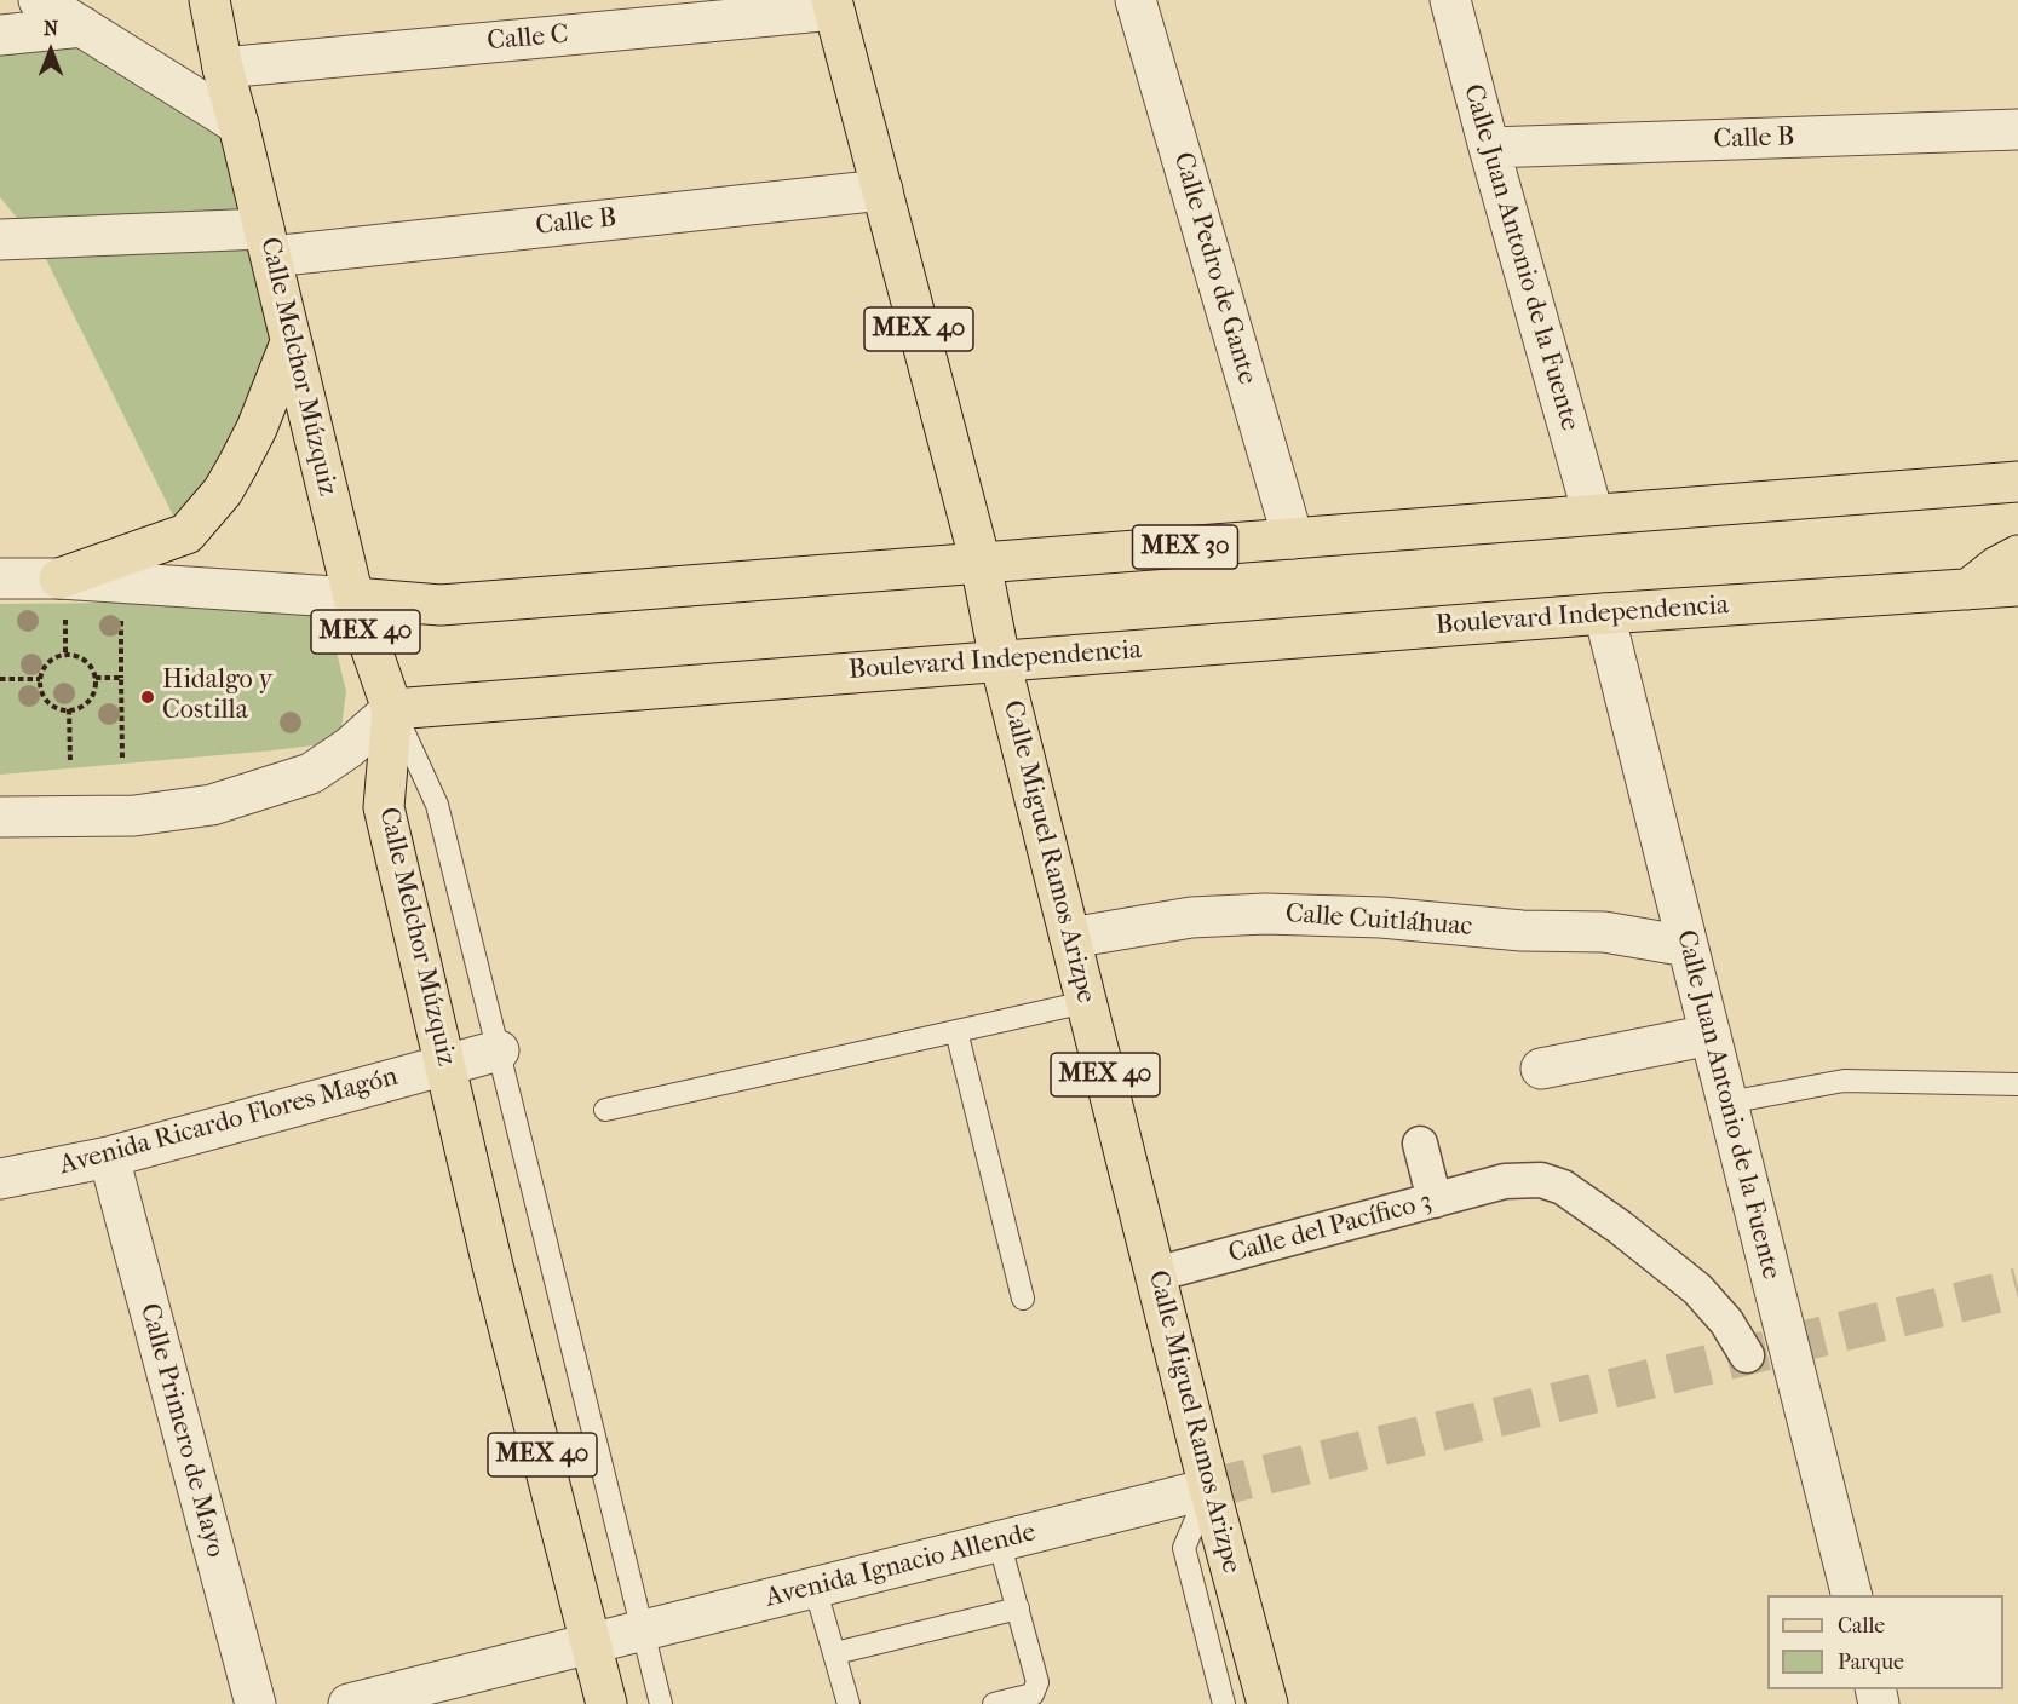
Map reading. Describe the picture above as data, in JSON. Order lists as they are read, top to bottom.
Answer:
{
  "streets": {
    "main road": [
      "MEX 40",
      "Calle Melchor Múzquiz",
      "MEX 30",
      "Boulevard Independencia",
      "Calle Miguel Ramos Arizpe"
    ],
    "street": [
      "Calle C",
      "Calle B",
      "Calle Juan Antonio de la Fuente",
      "Calle Pedro de Gante",
      "Calle Cuitláhuac",
      "Avenida Ricardo Flores Magón",
      "Calle del Pacífico 3",
      "Calle Primero de Mayo",
      "Avenida Ignacio Allende"
    ]
  },
  "crossings": [
    ["Calle C", "Calle Melchor Múzquiz"],
    ["Calle C", "Calle Miguel Ramos Arizpe"],
    ["Calle B", "Calle Juan Antonio de la Fuente"],
    ["Calle B", "Calle Melchor Múzquiz"],
    ["Calle B", "Calle Miguel Ramos Arizpe"],
    ["Calle Juan Antonio de la Fuente", "MEX 30"],
    ["Calle Juan Antonio de la Fuente", "Boulevard Independencia"],
    ["Calle Juan Antonio de la Fuente", "Calle Cuitláhuac"],
    ["Calle Pedro de Gante", "MEX 30"],
    ["Calle Melchor Múzquiz", "MEX 30"],
    ["Calle Melchor Múzquiz", "Boulevard Independencia"],
    ["Calle Melchor Múzquiz", "Avenida Ricardo Flores Magón"],
    ["Calle Melchor Múzquiz", "Avenida Ignacio Allende"],
    ["MEX 30", "Calle Miguel Ramos Arizpe"],
    ["Boulevard Independencia", "Calle Miguel Ramos Arizpe"],
    ["Calle Miguel Ramos Arizpe", "Calle Cuitláhuac"],
    ["Calle Miguel Ramos Arizpe", "Calle del Pacífico 3"],
    ["Calle Miguel Ramos Arizpe", "Avenida Ignacio Allende"],
    ["Avenida Ricardo Flores Magón", "Calle Primero de Mayo"]
  ],
  "places": ["Hidalgo y Costilla"],
  "legend": ["Calle", "Parque"],
  "north": "top"
}
